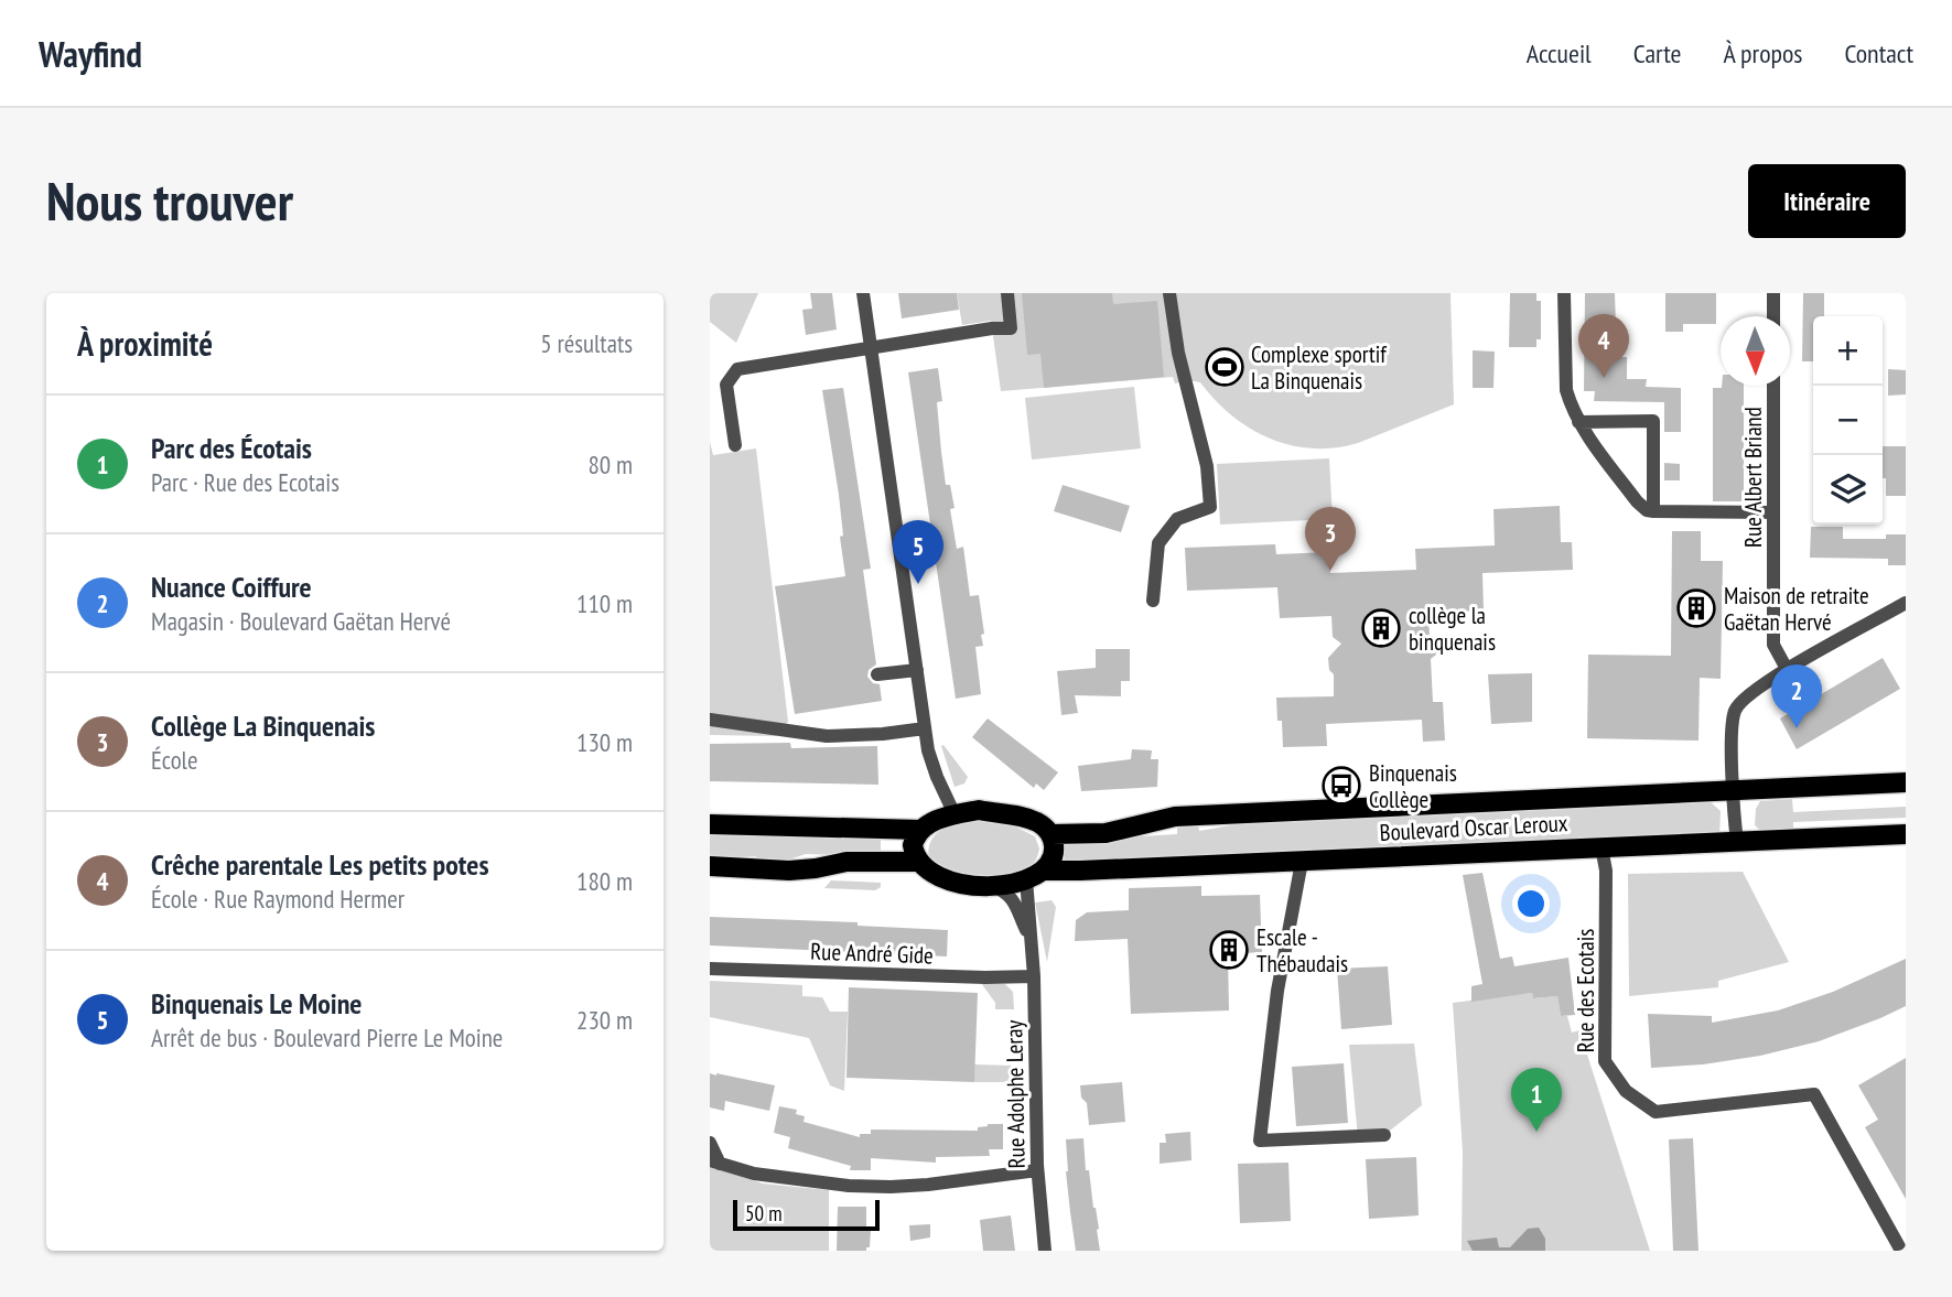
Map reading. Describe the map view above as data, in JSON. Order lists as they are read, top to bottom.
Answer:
{
  "streets": {
    "main road": ["Boulevard Oscar Leroux"],
    "street": [
      "Rue Albert Briand",
      "Rue André Gide",
      "Rue des Ecotais",
      "Rue Adolphe Leray"
    ]
  },
  "crossings": [
    ["Boulevard Oscar Leroux", "Rue des Ecotais"],
    ["Rue André Gide", "Rue Adolphe Leray"]
  ],
  "places": {
    "sports": ["Complexe sportif La Binquenais"],
    "building": ["Maison de retraite Gaëtan Hervé", "collège la binquenais", "Escale - Thébaudais"],
    "bus stop": ["Binquenais Collège"]
  },
  "scale_bar": "50 m",
  "north": "bottom",
  "page": {
    "header": "Wayfind",
    "nav": [
      "Accueil",
      "Carte",
      "À propos",
      "Contact"
    ],
    "buttons": "Itinéraire",
    "title": "Nous trouver",
    "heading": ["À proximité", "5 résultats"],
    "pins": [
      "4",
      "3",
      "5",
      "2",
      "1"
    ],
    "map_buttons": ["+", "−"],
    "list": [
      {
        "mark": "1",
        "name": "Parc des Écotais",
        "note": "Parc · Rue des Ecotais",
        "value": "80 m"
      },
      {
        "mark": "2",
        "name": "Nuance Coiffure",
        "note": "Magasin · Boulevard Gaëtan Hervé",
        "value": "110 m"
      },
      {
        "mark": "3",
        "name": "Collège La Binquenais",
        "note": "École",
        "value": "130 m"
      },
      {
        "mark": "4",
        "name": "Crêche parentale Les petits potes",
        "note": "École · Rue Raymond Hermer",
        "value": "180 m"
      },
      {
        "mark": "5",
        "name": "Binquenais Le Moine",
        "note": "Arrêt de bus · Boulevard Pierre Le Moine",
        "value": "230 m"
      }
    ],
    "scale": "50 m"
  }
}
